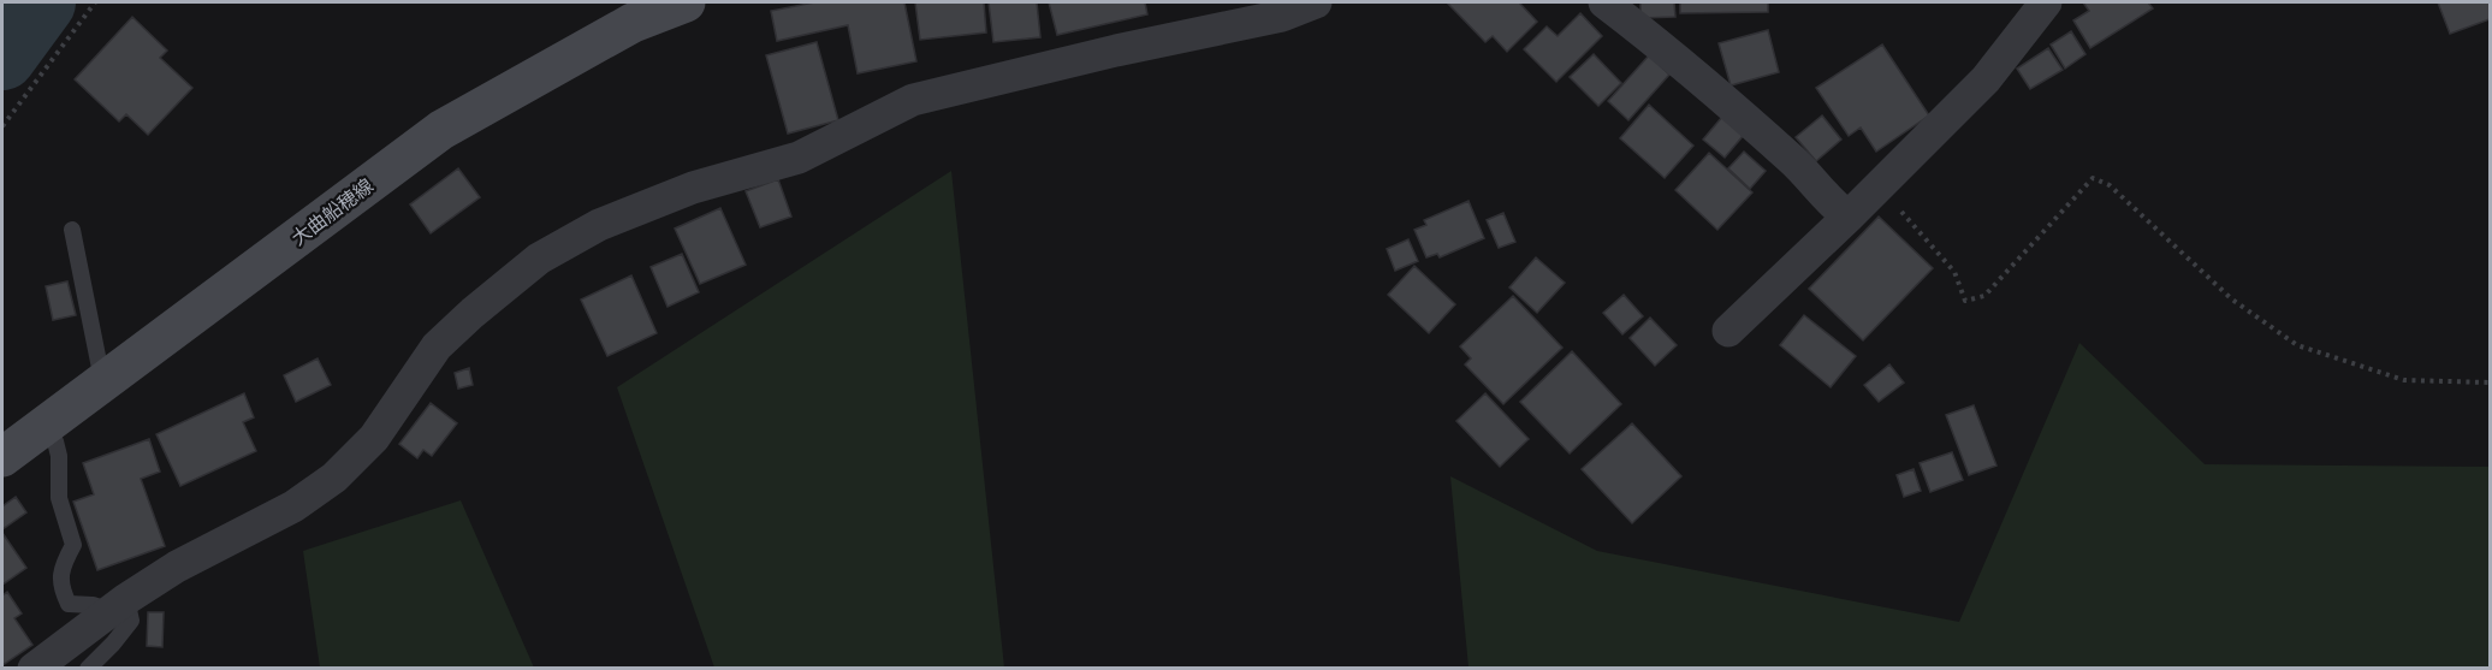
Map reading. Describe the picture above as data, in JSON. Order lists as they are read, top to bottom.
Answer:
{
  "streets": {
    "main road": ["大曲船穂線"]
  }
}
